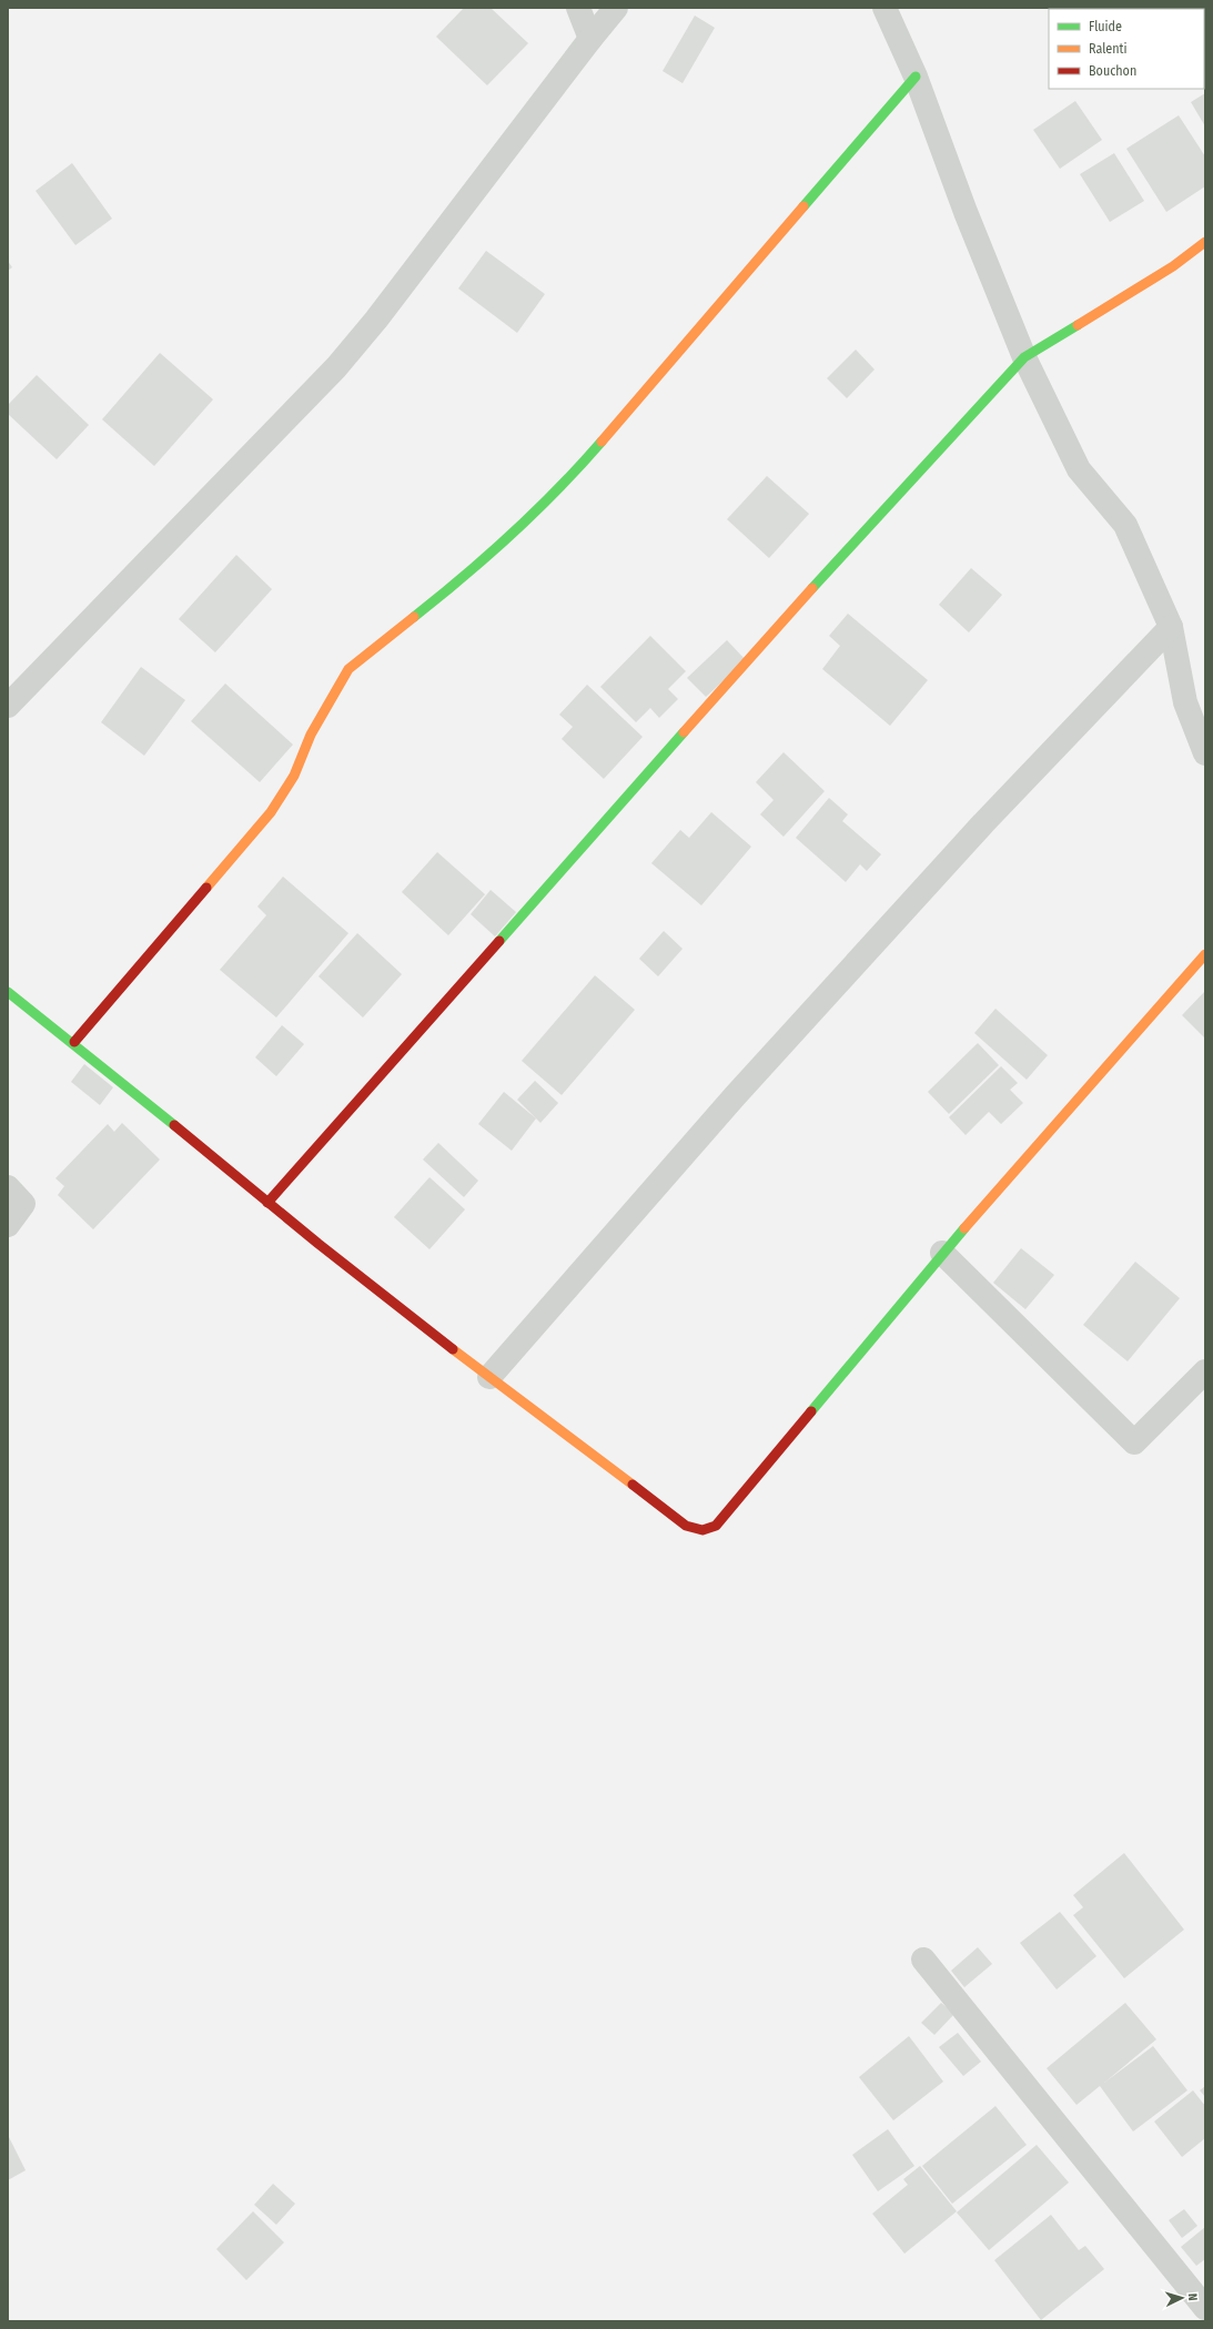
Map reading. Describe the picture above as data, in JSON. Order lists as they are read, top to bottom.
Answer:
{
  "legend": ["Fluide", "Ralenti", "Bouchon"],
  "north": "right"
}
